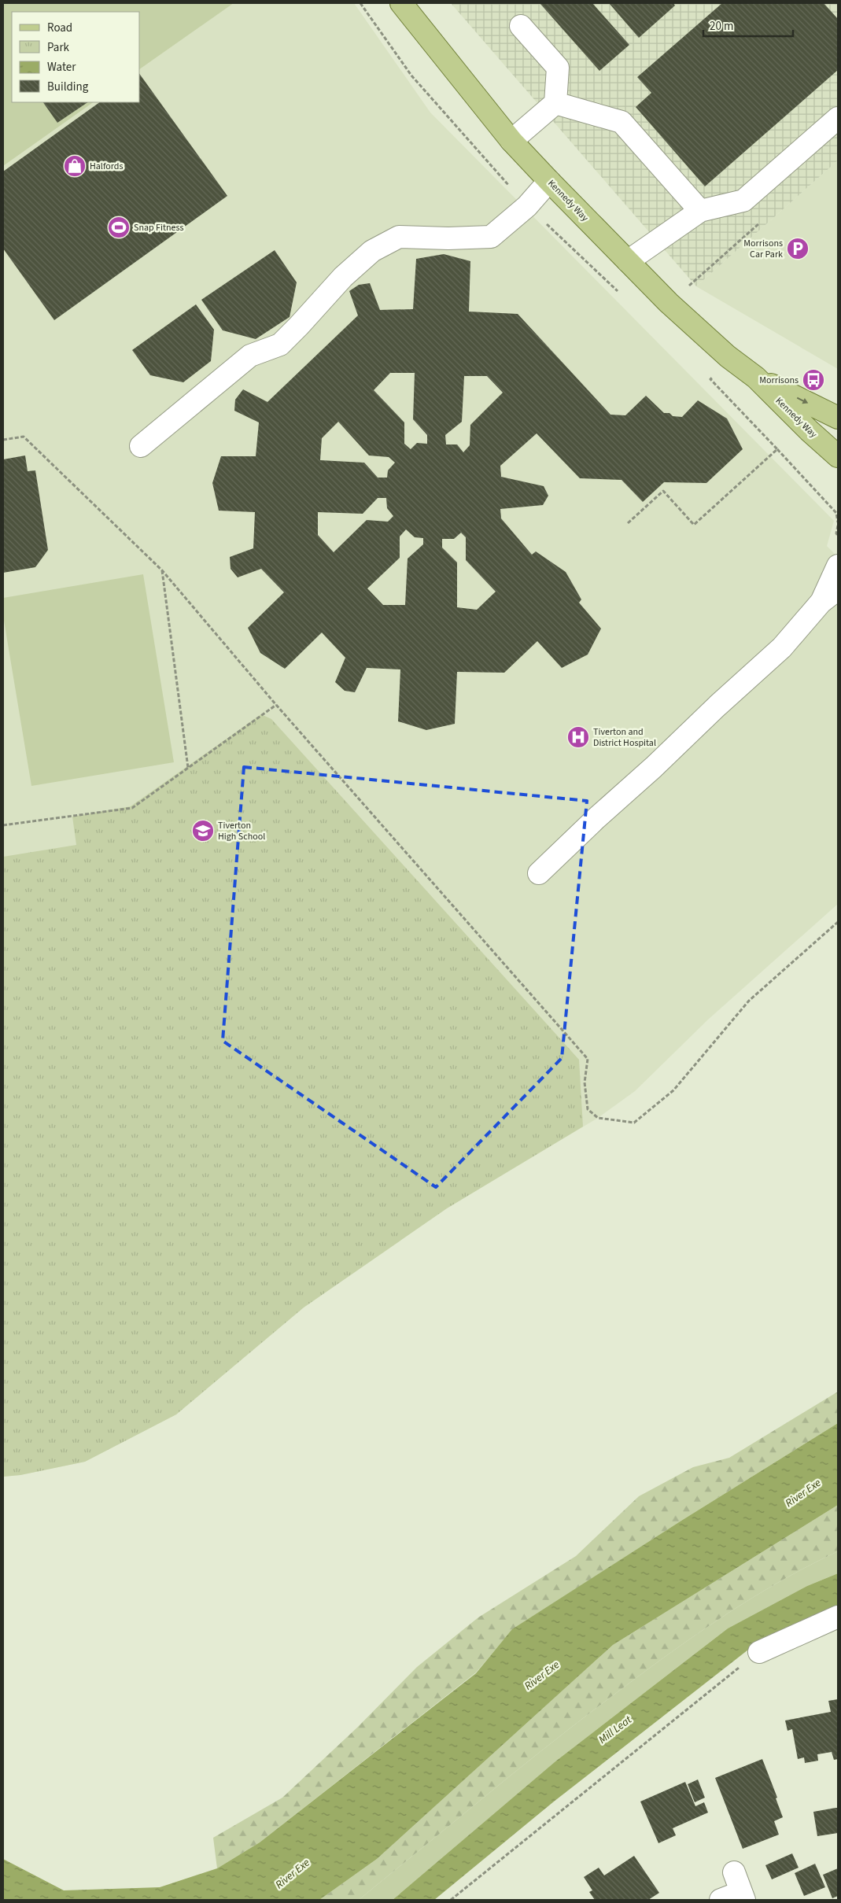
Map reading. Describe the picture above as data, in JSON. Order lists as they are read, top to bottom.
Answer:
{
  "streets": {
    "main road": ["Kennedy Way"]
  },
  "water": ["River Exe", "Mill Leat"],
  "places": {
    "shop": ["Halfords"],
    "sports": ["Snap Fitness"],
    "parking": ["Morrisons Car Park"],
    "bus stop": ["Morrisons"],
    "hospital": ["Tiverton and District Hospital"],
    "school or university": ["Tiverton High School"]
  },
  "legend": [
    "Road",
    "Park",
    "Water",
    "Building"
  ],
  "scale_bar": "20 m"
}
